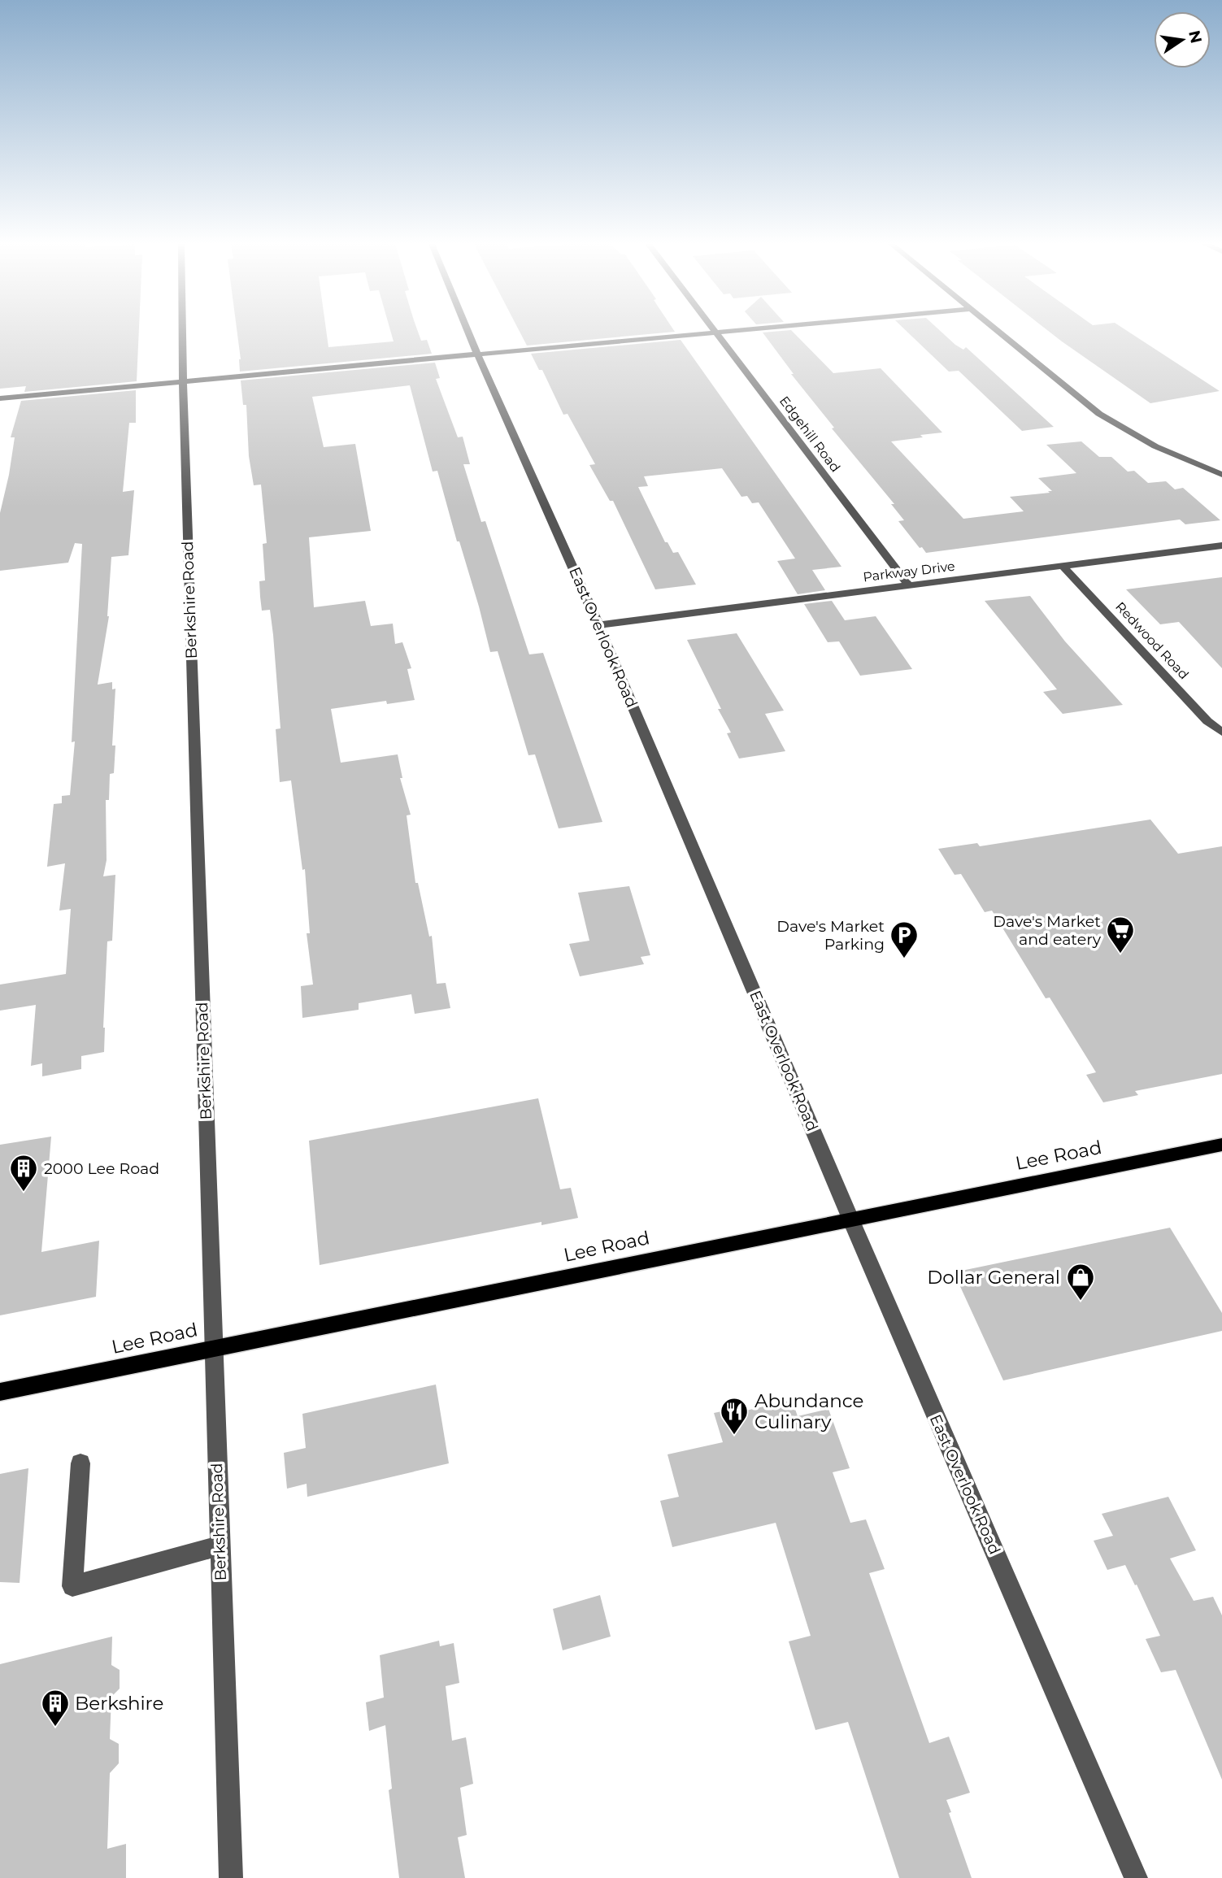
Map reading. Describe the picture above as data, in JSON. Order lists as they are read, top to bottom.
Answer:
{
  "streets": {
    "main road": ["Lee Road"],
    "street": [
      "Edgehill Road",
      "Parkway Drive",
      "Berkshire Road",
      "East Overlook Road",
      "Redwood Road"
    ]
  },
  "crossings": [
    ["Edgehill Road", "Parkway Drive"],
    ["Parkway Drive", "East Overlook Road"],
    ["Parkway Drive", "Redwood Road"],
    ["Berkshire Road", "Lee Road"],
    ["East Overlook Road", "Lee Road"]
  ],
  "places": {
    "supermarket": ["Dave's Market and eatery"],
    "parking": ["Dave's Market Parking"],
    "building": ["2000 Lee Road", "Berkshire"],
    "shop": ["Dollar General"],
    "restaurant": ["Abundance Culinary"]
  },
  "north": "right"
}
